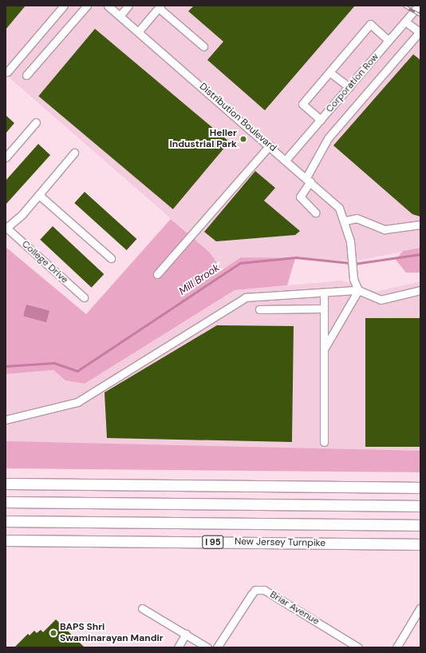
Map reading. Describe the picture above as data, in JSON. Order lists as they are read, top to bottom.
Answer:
{
  "streets": {
    "highway": ["I 95", "New Jersey Turnpike"],
    "street": [
      "Corporation Row",
      "Distribution Boulevard",
      "College Drive",
      "Briar Avenue"
    ]
  },
  "crossings": [
    ["Corporation Row", "Distribution Boulevard"]
  ],
  "water": ["Mill Brook"],
  "places": ["Heller Industrial Park", "BAPS Shri Swaminarayan Mandir"]
}
